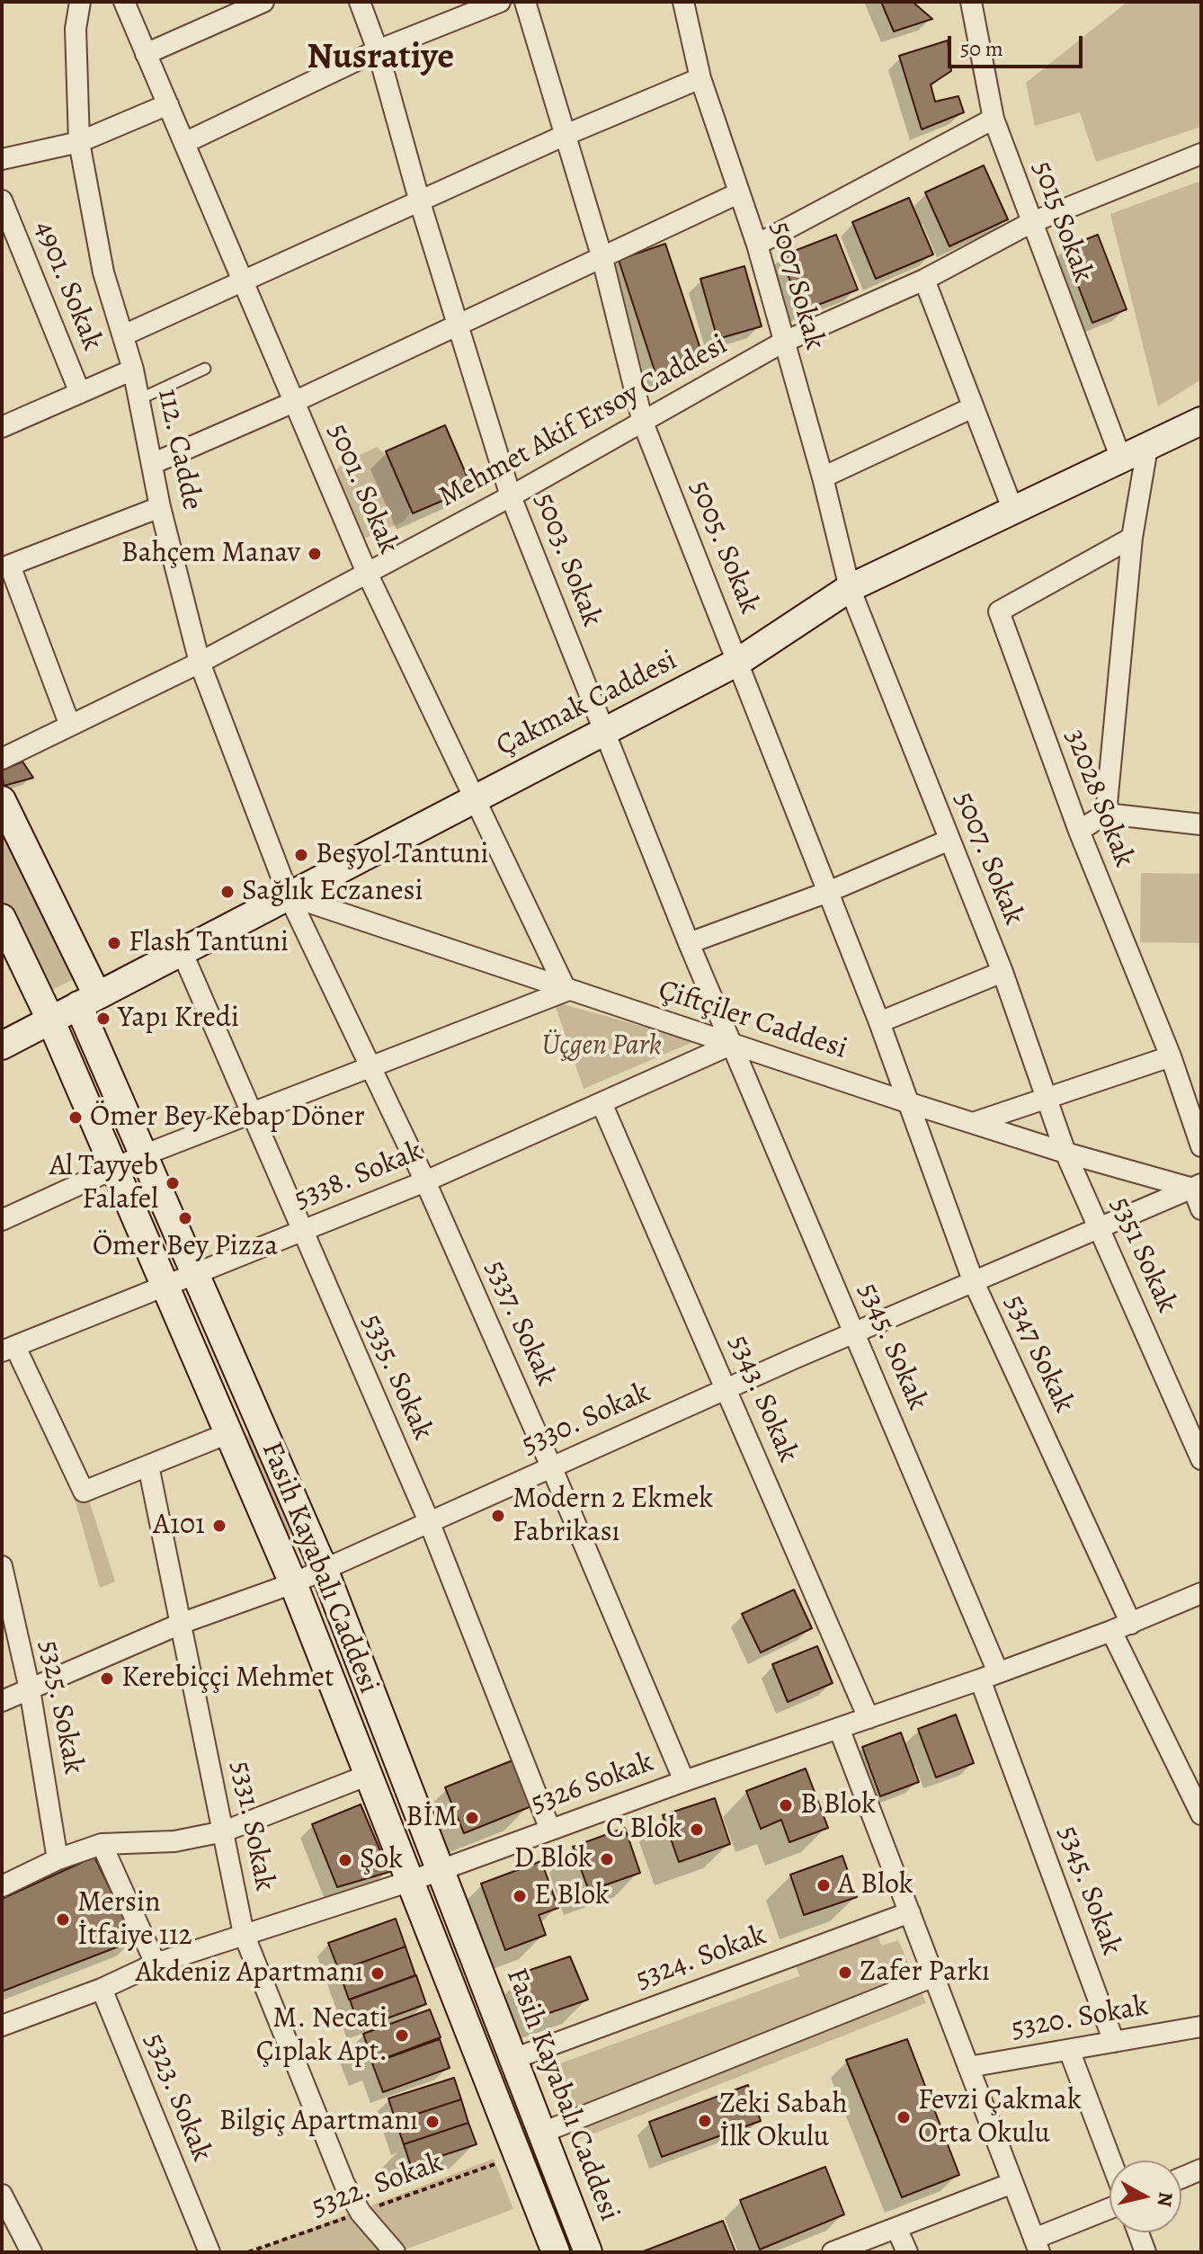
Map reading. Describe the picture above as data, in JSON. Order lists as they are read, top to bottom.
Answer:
{
  "streets": {
    "street": [
      "5015 Sokak",
      "4901. Sokak",
      "5007 Sokak",
      "Mehmet Akif Ersoy Caddesi",
      "112. Cadde",
      "5001. Sokak",
      "5005. Sokak",
      "5003. Sokak",
      "Çakmak Caddesi",
      "32028 Sokak",
      "5007. Sokak",
      "Çiftçiler Caddesi",
      "5338. Sokak",
      "5351 Sokak",
      "5337. Sokak",
      "5345. Sokak",
      "5347 Sokak",
      "5335. Sokak",
      "5343. Sokak",
      "5330. Sokak",
      "Fasih Kayabalı Caddesi",
      "5325. Sokak",
      "5326 Sokak",
      "5331. Sokak",
      "5324. Sokak",
      "5320. Sokak",
      "5323. Sokak"
    ],
    "path": ["5322. Sokak"]
  },
  "crossings": [
    ["5015 Sokak", "Mehmet Akif Ersoy Caddesi"],
    ["5015 Sokak", "Çakmak Caddesi"],
    ["5007 Sokak", "Mehmet Akif Ersoy Caddesi"],
    ["5007 Sokak", "Çakmak Caddesi"],
    ["5007 Sokak", "5007. Sokak"],
    ["Mehmet Akif Ersoy Caddesi", "112. Cadde"],
    ["Mehmet Akif Ersoy Caddesi", "5001. Sokak"],
    ["Mehmet Akif Ersoy Caddesi", "5005. Sokak"],
    ["Mehmet Akif Ersoy Caddesi", "5003. Sokak"],
    ["112. Cadde", "Çakmak Caddesi"],
    ["112. Cadde", "Çiftçiler Caddesi"],
    ["112. Cadde", "5337. Sokak"],
    ["5001. Sokak", "Çakmak Caddesi"],
    ["5001. Sokak", "Çiftçiler Caddesi"],
    ["5005. Sokak", "Çakmak Caddesi"],
    ["5005. Sokak", "Çiftçiler Caddesi"],
    ["5005. Sokak", "5347 Sokak"],
    ["5003. Sokak", "Çakmak Caddesi"],
    ["5003. Sokak", "Çiftçiler Caddesi"],
    ["5003. Sokak", "5338. Sokak"],
    ["5003. Sokak", "5345. Sokak"],
    ["Çakmak Caddesi", "5007. Sokak"],
    ["Çakmak Caddesi", "Çiftçiler Caddesi"],
    ["Çakmak Caddesi", "5337. Sokak"],
    ["Çakmak Caddesi", "5335. Sokak"],
    ["Çakmak Caddesi", "Fasih Kayabalı Caddesi"],
    ["5007. Sokak", "Çiftçiler Caddesi"],
    ["5007. Sokak", "5351 Sokak"],
    ["Çiftçiler Caddesi", "5338. Sokak"],
    ["Çiftçiler Caddesi", "5351 Sokak"],
    ["Çiftçiler Caddesi", "5337. Sokak"],
    ["Çiftçiler Caddesi", "5345. Sokak"],
    ["Çiftçiler Caddesi", "5347 Sokak"],
    ["Çiftçiler Caddesi", "5330. Sokak"],
    ["5338. Sokak", "5337. Sokak"],
    ["5338. Sokak", "5345. Sokak"],
    ["5338. Sokak", "5335. Sokak"],
    ["5338. Sokak", "5343. Sokak"],
    ["5338. Sokak", "Fasih Kayabalı Caddesi"],
    ["5351 Sokak", "5330. Sokak"],
    ["5337. Sokak", "5330. Sokak"],
    ["5337. Sokak", "5326 Sokak"],
    ["5345. Sokak", "5330. Sokak"],
    ["5345. Sokak", "5326 Sokak"],
    ["5345. Sokak", "5320. Sokak"],
    ["5347 Sokak", "5330. Sokak"],
    ["5347 Sokak", "5326 Sokak"],
    ["5335. Sokak", "5330. Sokak"],
    ["5335. Sokak", "5326 Sokak"],
    ["5343. Sokak", "5330. Sokak"],
    ["5343. Sokak", "5326 Sokak"],
    ["5330. Sokak", "Fasih Kayabalı Caddesi"],
    ["5330. Sokak", "5325. Sokak"],
    ["5330. Sokak", "5331. Sokak"],
    ["Fasih Kayabalı Caddesi", "5326 Sokak"],
    ["Fasih Kayabalı Caddesi", "5324. Sokak"],
    ["Fasih Kayabalı Caddesi", "5322. Sokak"],
    ["5326 Sokak", "5331. Sokak"],
    ["5326 Sokak", "5323. Sokak"],
    ["5331. Sokak", "5322. Sokak"]
  ],
  "districts": ["Nusratiye"],
  "parks": ["Üçgen Park"],
  "places": [
    "Bahçem Manav",
    "Beşyol Tantuni",
    "Sağlık Eczanesi",
    "Flash Tantuni",
    "Yapı Kredi",
    "Ömer Bey Kebap Döner",
    "Al Tayyeb Falafel",
    "Ömer Bey Pizza",
    "Modern 2 Ekmek Fabrikası",
    "A101",
    "Kerebiççi Mehmet",
    "B Blok",
    "BİM",
    "C Blok",
    "D Blok",
    "Şok",
    "A Blok",
    "E Blok",
    "Mersin İtfaiye 112",
    "Zafer Parkı",
    "Akdeniz Apartmanı",
    "M. Necati Çıplak Apt.",
    "Fevzi Çakmak Orta Okulu",
    "Zeki Sabah İlk Okulu",
    "Bilgiç Apartmanı"
  ],
  "scale_bar": "50 m",
  "north": "right"
}
